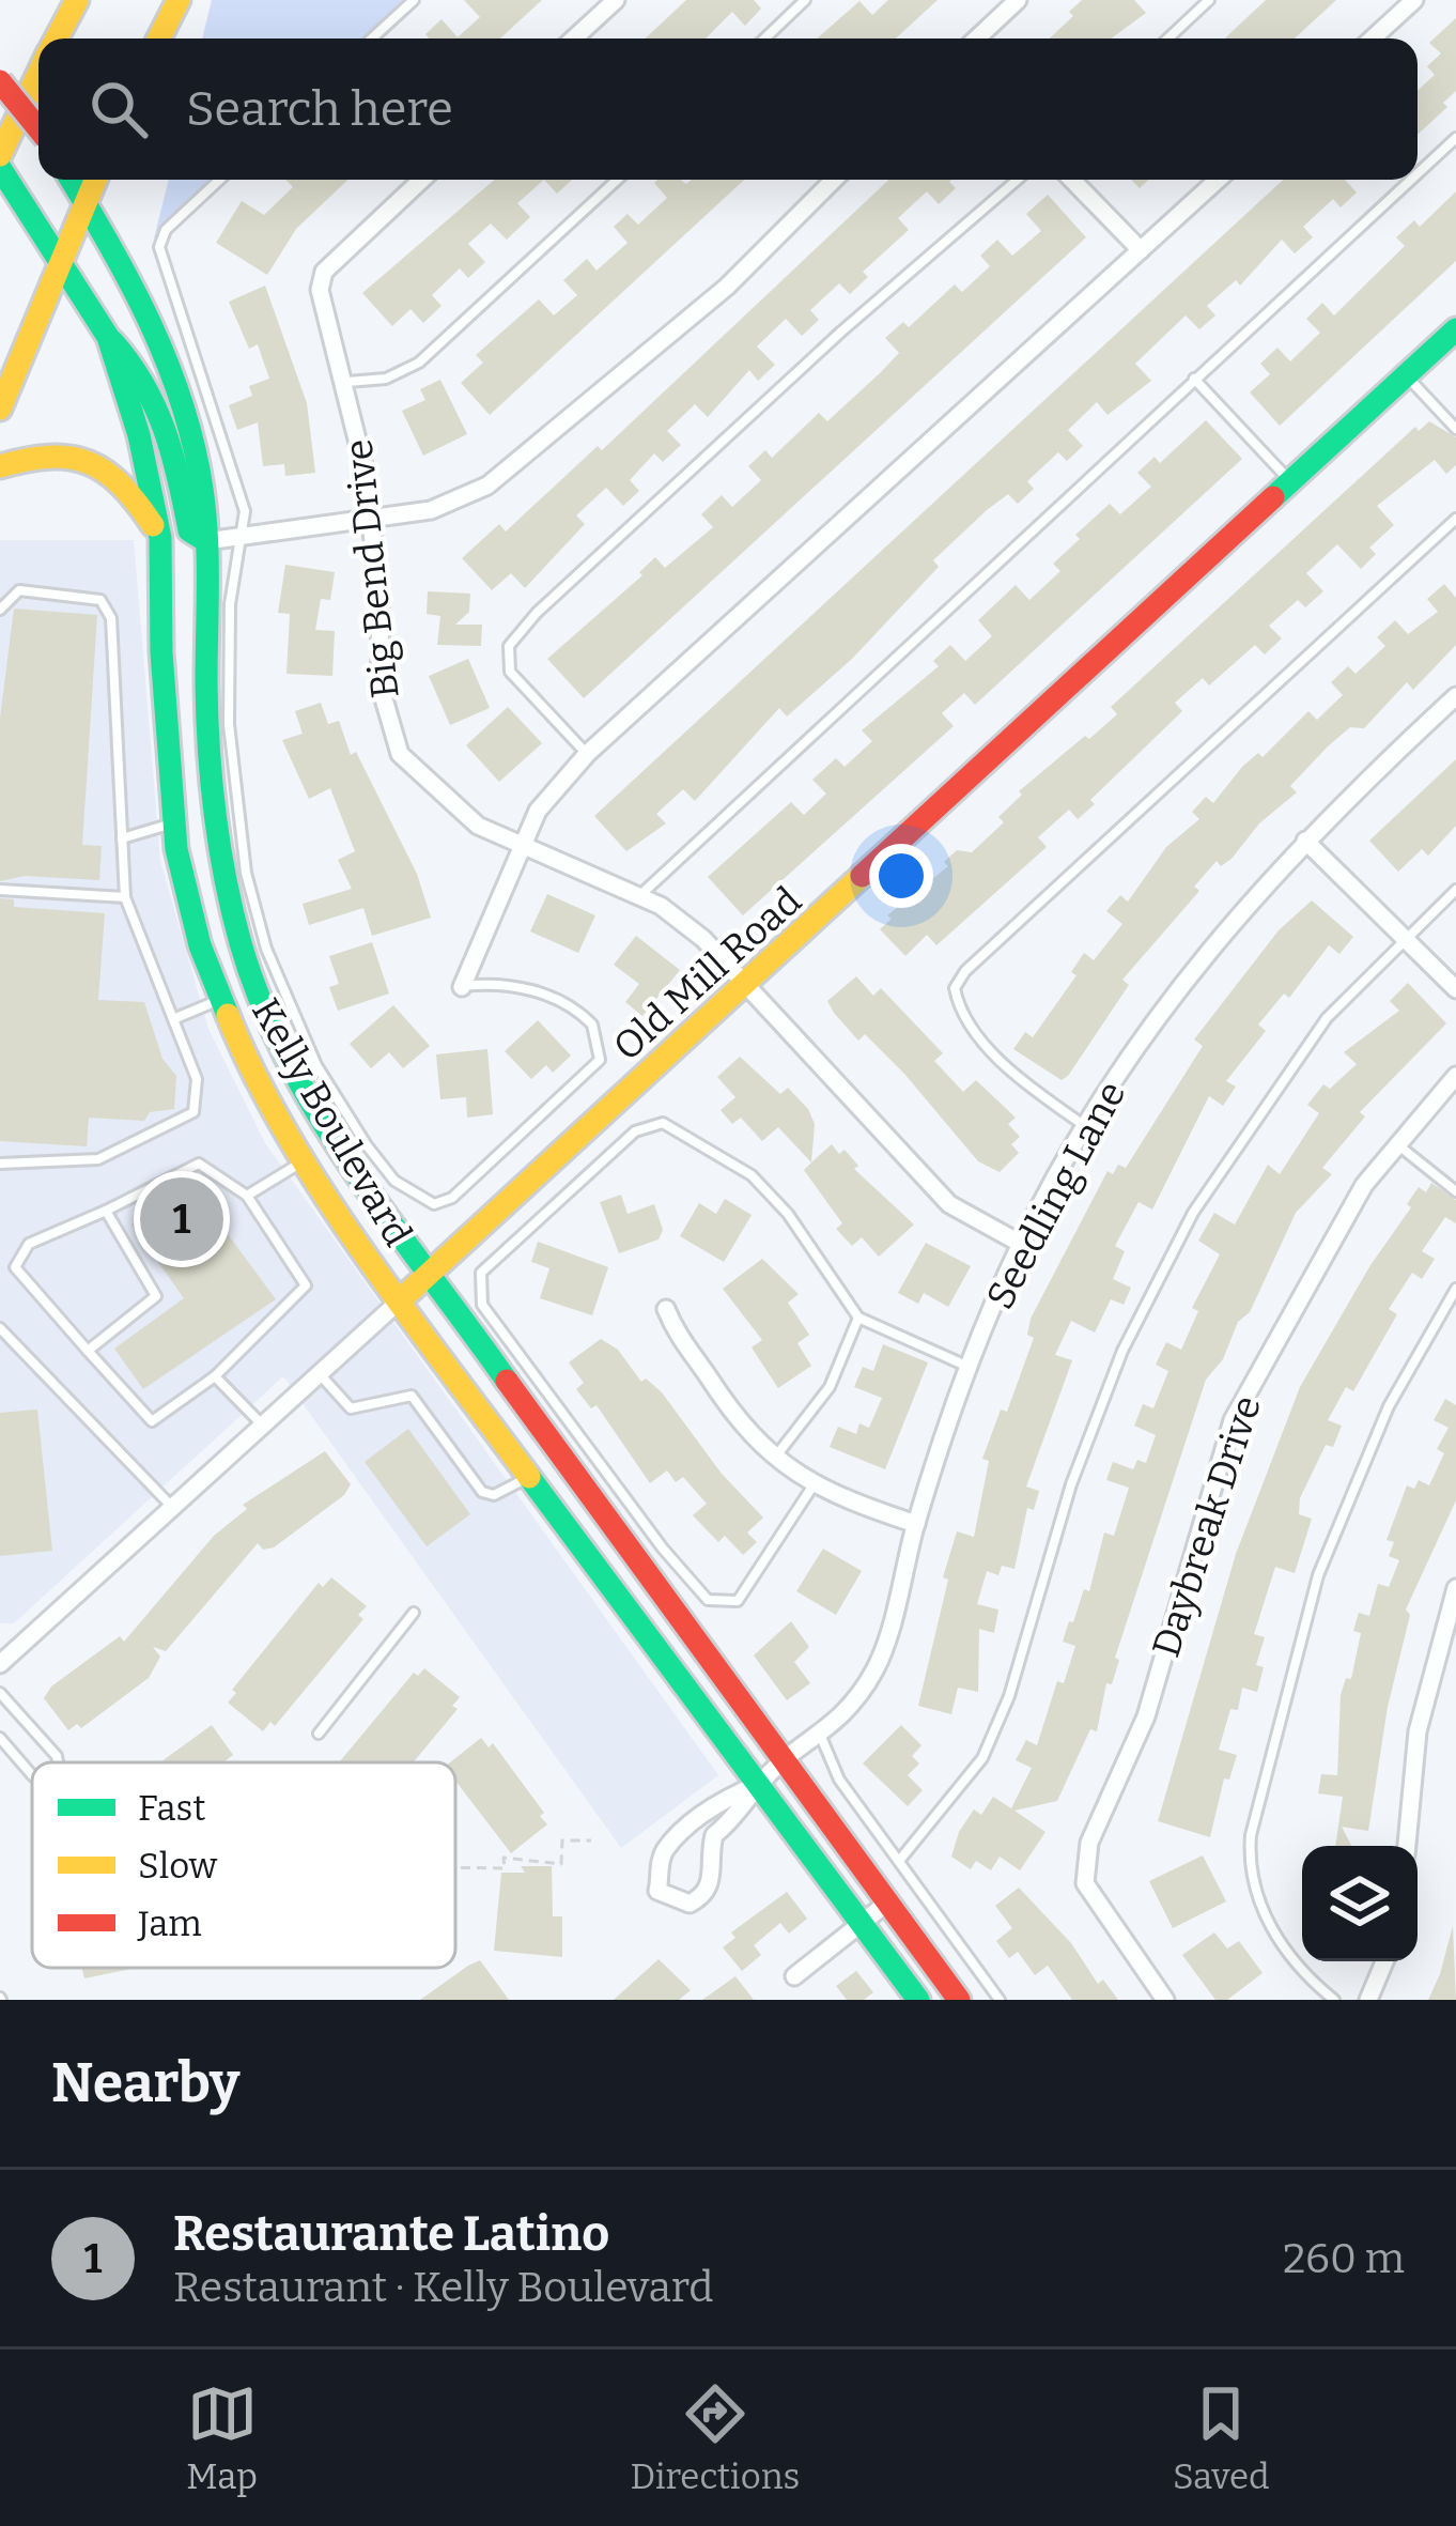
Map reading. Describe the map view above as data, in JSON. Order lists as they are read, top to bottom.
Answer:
{
  "streets": {
    "main road": ["Old Mill Road", "Kelly Boulevard"],
    "street": ["Big Bend Drive", "Seedling Lane", "Daybreak Drive"]
  },
  "crossings": [
    ["Big Bend Drive", "Old Mill Road"],
    ["Big Bend Drive", "Seedling Lane"],
    ["Old Mill Road", "Kelly Boulevard"],
    ["Kelly Boulevard", "Seedling Lane"]
  ],
  "legend": ["Fast", "Slow", "Jam"],
  "page": {
    "search": "Search here",
    "pins": "1",
    "heading": "Nearby",
    "list": [
      {
        "mark": "1",
        "name": "Restaurante Latino",
        "note": "Restaurant · Kelly Boulevard",
        "value": "260 m"
      }
    ],
    "nav": ["Map", "Directions", "Saved"]
  }
}
